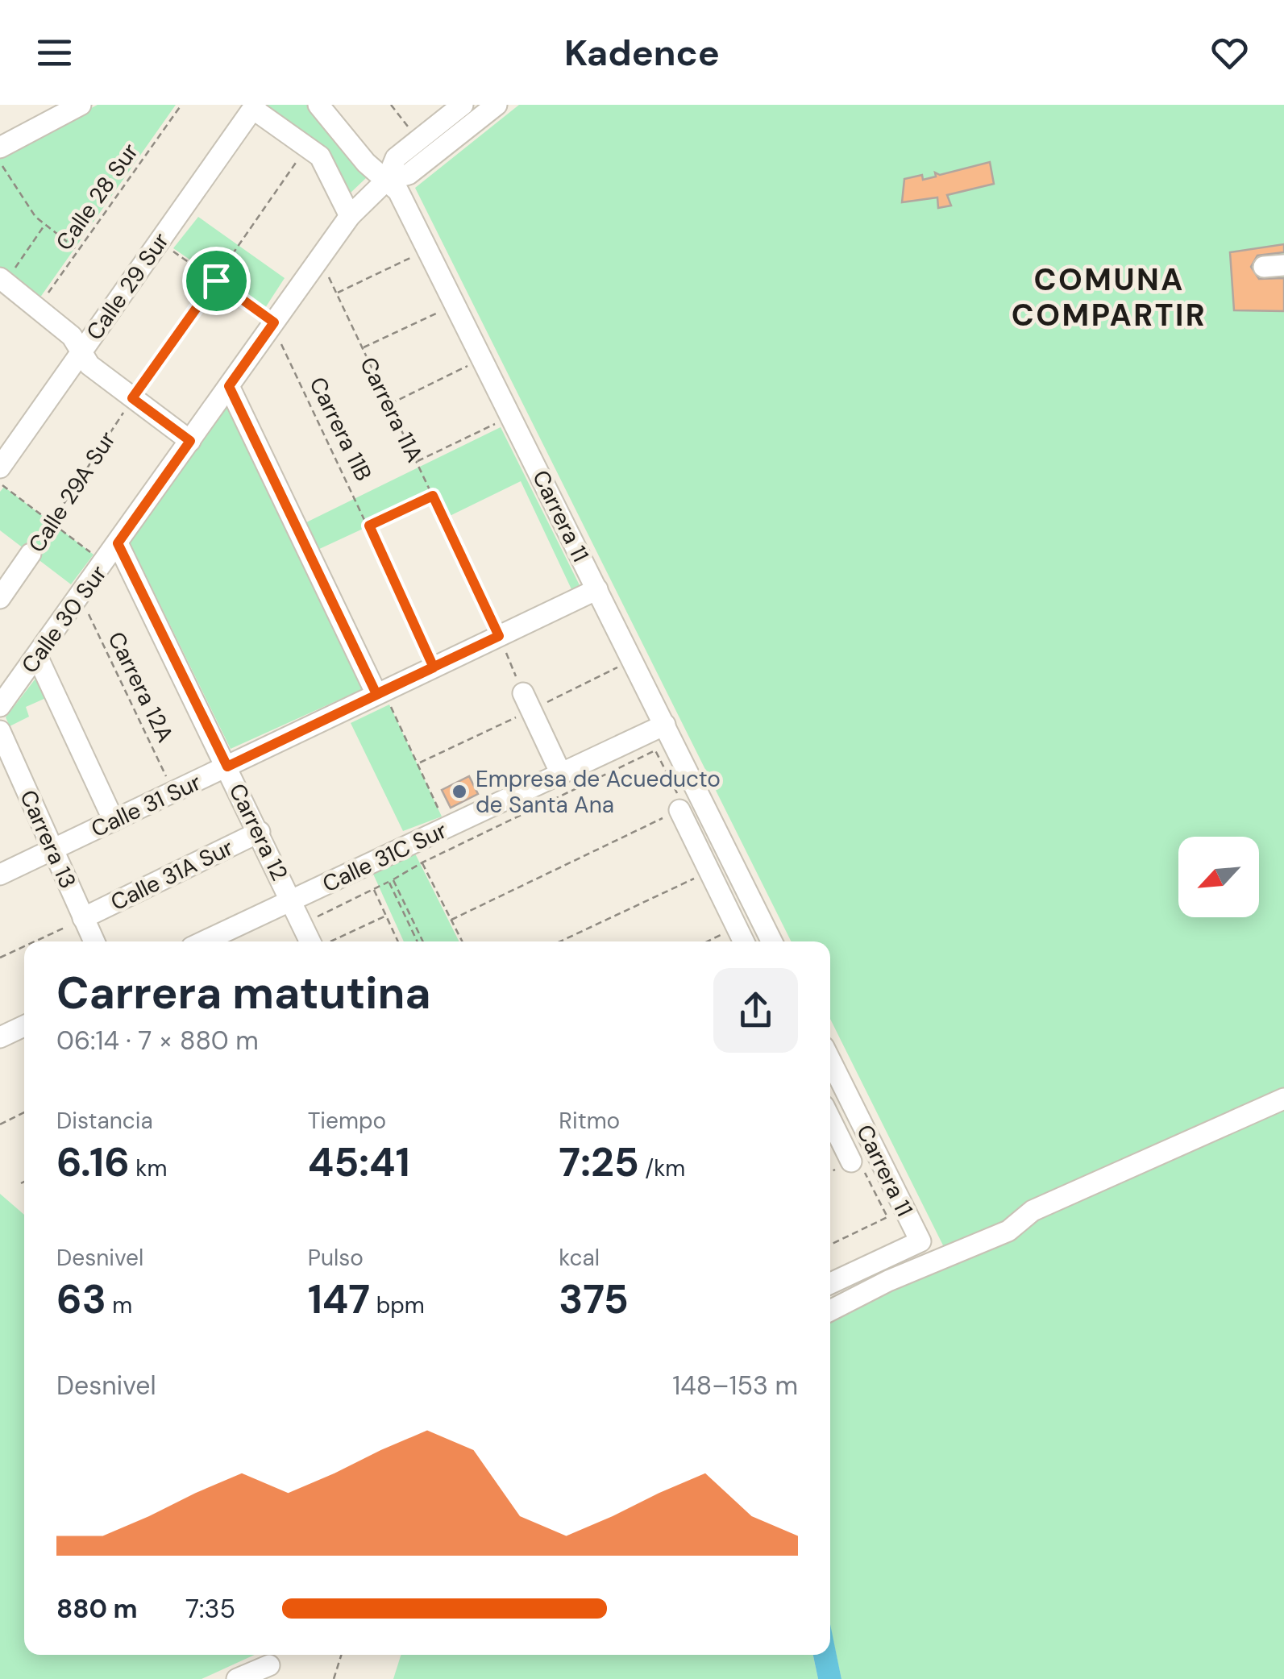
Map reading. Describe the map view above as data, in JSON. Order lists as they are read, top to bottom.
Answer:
{
  "streets": {
    "street": [
      "Calle 29 Sur",
      "Calle 29A Sur",
      "Carrera 11",
      "Calle 30 Sur",
      "Calle 31 Sur",
      "Carrera 12",
      "Carrera 13",
      "Calle 31C Sur",
      "Calle 31A Sur"
    ],
    "path": [
      "Calle 28 Sur",
      "Carrera 11A",
      "Carrera 11B",
      "Carrera 12A"
    ]
  },
  "crossings": [
    ["Carrera 11A", "Calle 31 Sur"],
    ["Carrera 11B", "Calle 30 Sur"],
    ["Carrera 11B", "Calle 31 Sur"],
    ["Carrera 11", "Calle 30 Sur"],
    ["Carrera 11", "Calle 31 Sur"],
    ["Carrera 11", "Calle 31C Sur"],
    ["Calle 30 Sur", "Carrera 12A"],
    ["Calle 30 Sur", "Carrera 12"],
    ["Carrera 12A", "Calle 31 Sur"],
    ["Calle 31 Sur", "Carrera 12"],
    ["Calle 31 Sur", "Carrera 13"],
    ["Carrera 12", "Calle 31C Sur"],
    ["Carrera 12", "Calle 31A Sur"],
    ["Carrera 13", "Calle 31A Sur"]
  ],
  "districts": ["COMUNA COMPARTIR"],
  "places": ["Empresa de Acueducto de Santa Ana"],
  "north": "bottom left",
  "page": {
    "header": "Kadence",
    "heading": ["Carrera matutina", "06:14 · 7 × 880 m"],
    "stats": [
      ["Distancia", "6.16 km"],
      ["Tiempo", "45:41"],
      ["Ritmo", "7:25 /km"],
      ["Desnivel", "63 m"],
      ["Pulso", "147 bpm"],
      ["kcal", "375"]
    ],
    "chart": ["Desnivel", "148–153 m"],
    "list": [
      {
        "name": "880 m",
        "note": "7:35"
      }
    ]
  }
}
